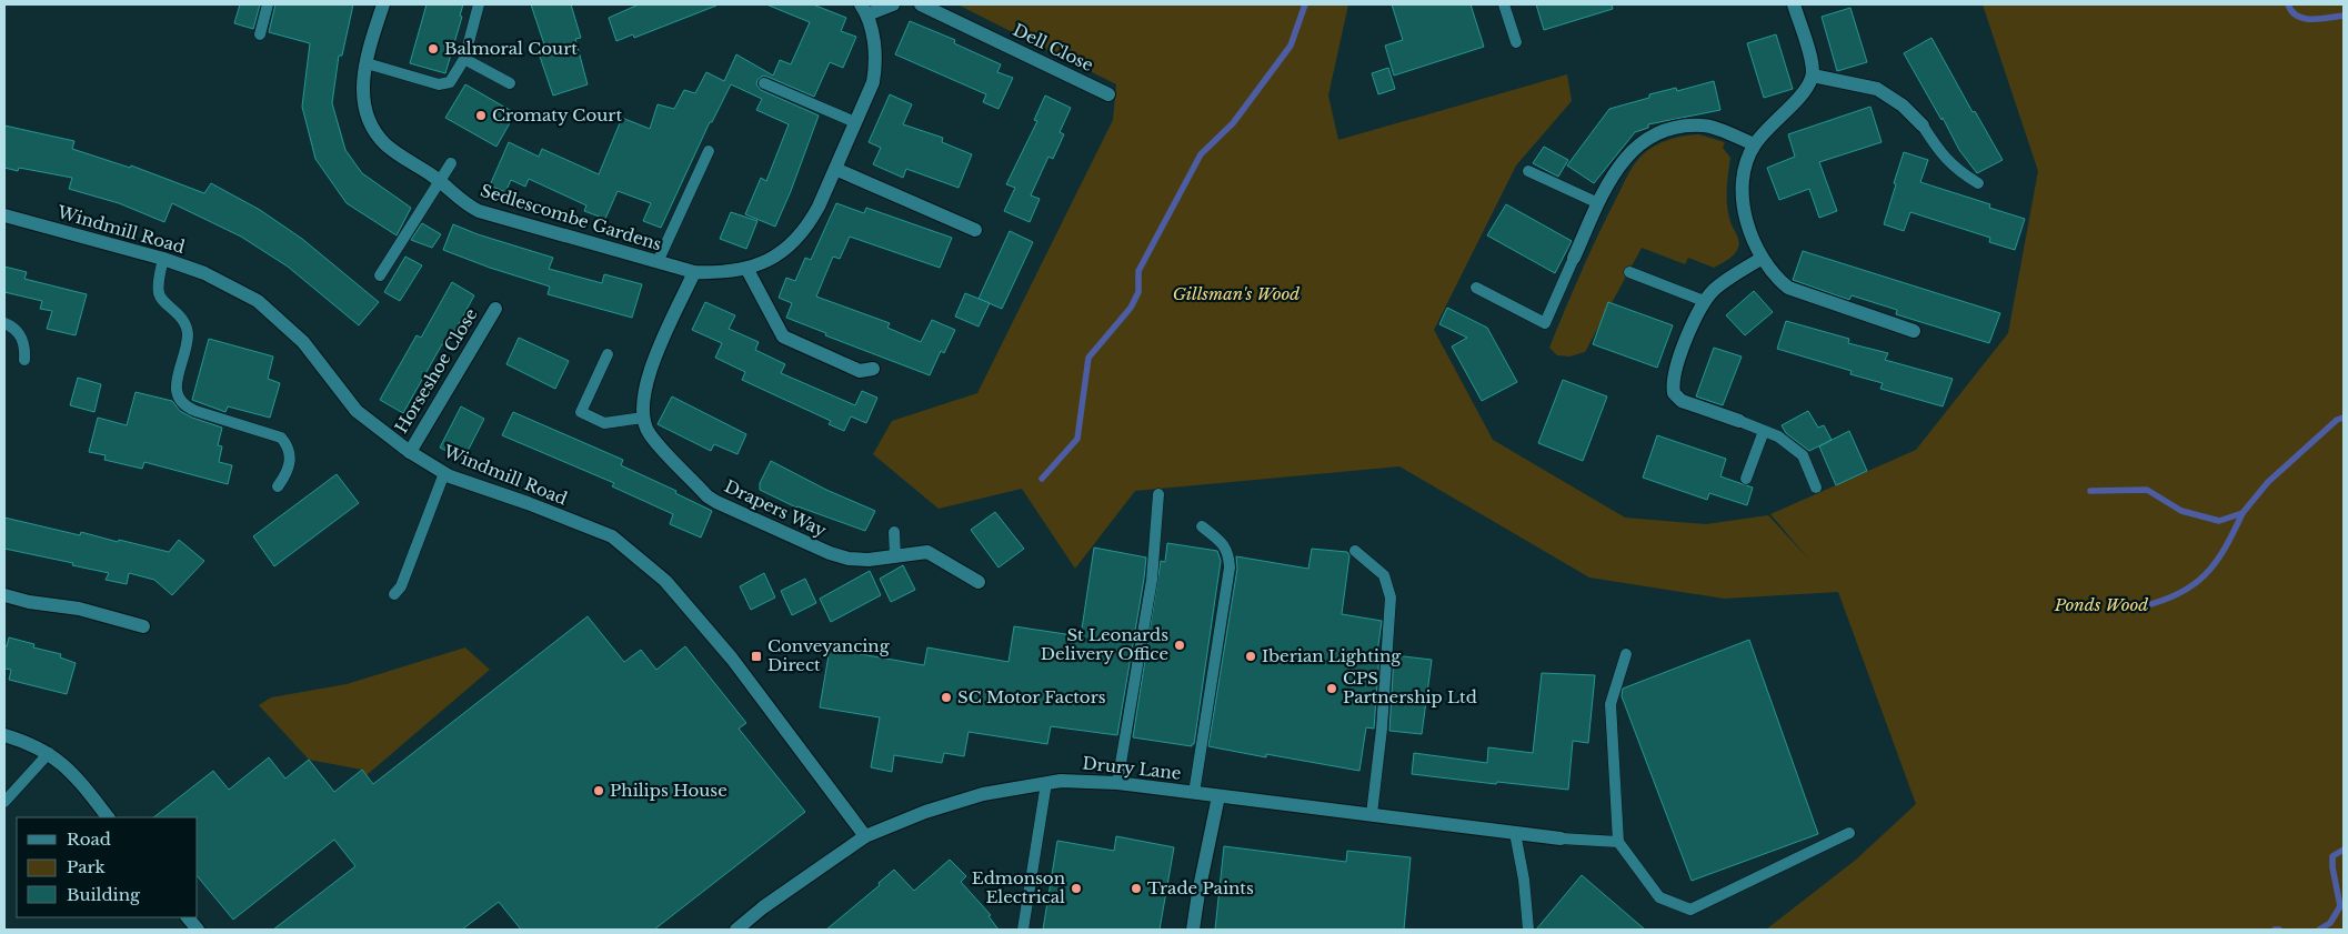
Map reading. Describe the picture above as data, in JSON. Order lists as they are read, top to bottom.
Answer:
{
  "streets": {
    "street": [
      "Dell Close",
      "Sedlescombe Gardens",
      "Windmill Road",
      "Horseshoe Close",
      "Drapers Way",
      "Drury Lane"
    ]
  },
  "crossings": [
    ["Windmill Road", "Horseshoe Close"],
    ["Windmill Road", "Drury Lane"]
  ],
  "parks": ["Gillsman's Wood", "Ponds Wood"],
  "places": {
    "other": [
      "Balmoral Court",
      "Cromaty Court",
      "St Leonards Delivery Office",
      "Iberian Lighting",
      "CPS Partnership Ltd",
      "SC Motor Factors",
      "Philips House",
      "Edmonson Electrical",
      "Trade Paints"
    ],
    "transit": ["Conveyancing Direct"]
  },
  "legend": ["Road", "Park", "Building"]
}
